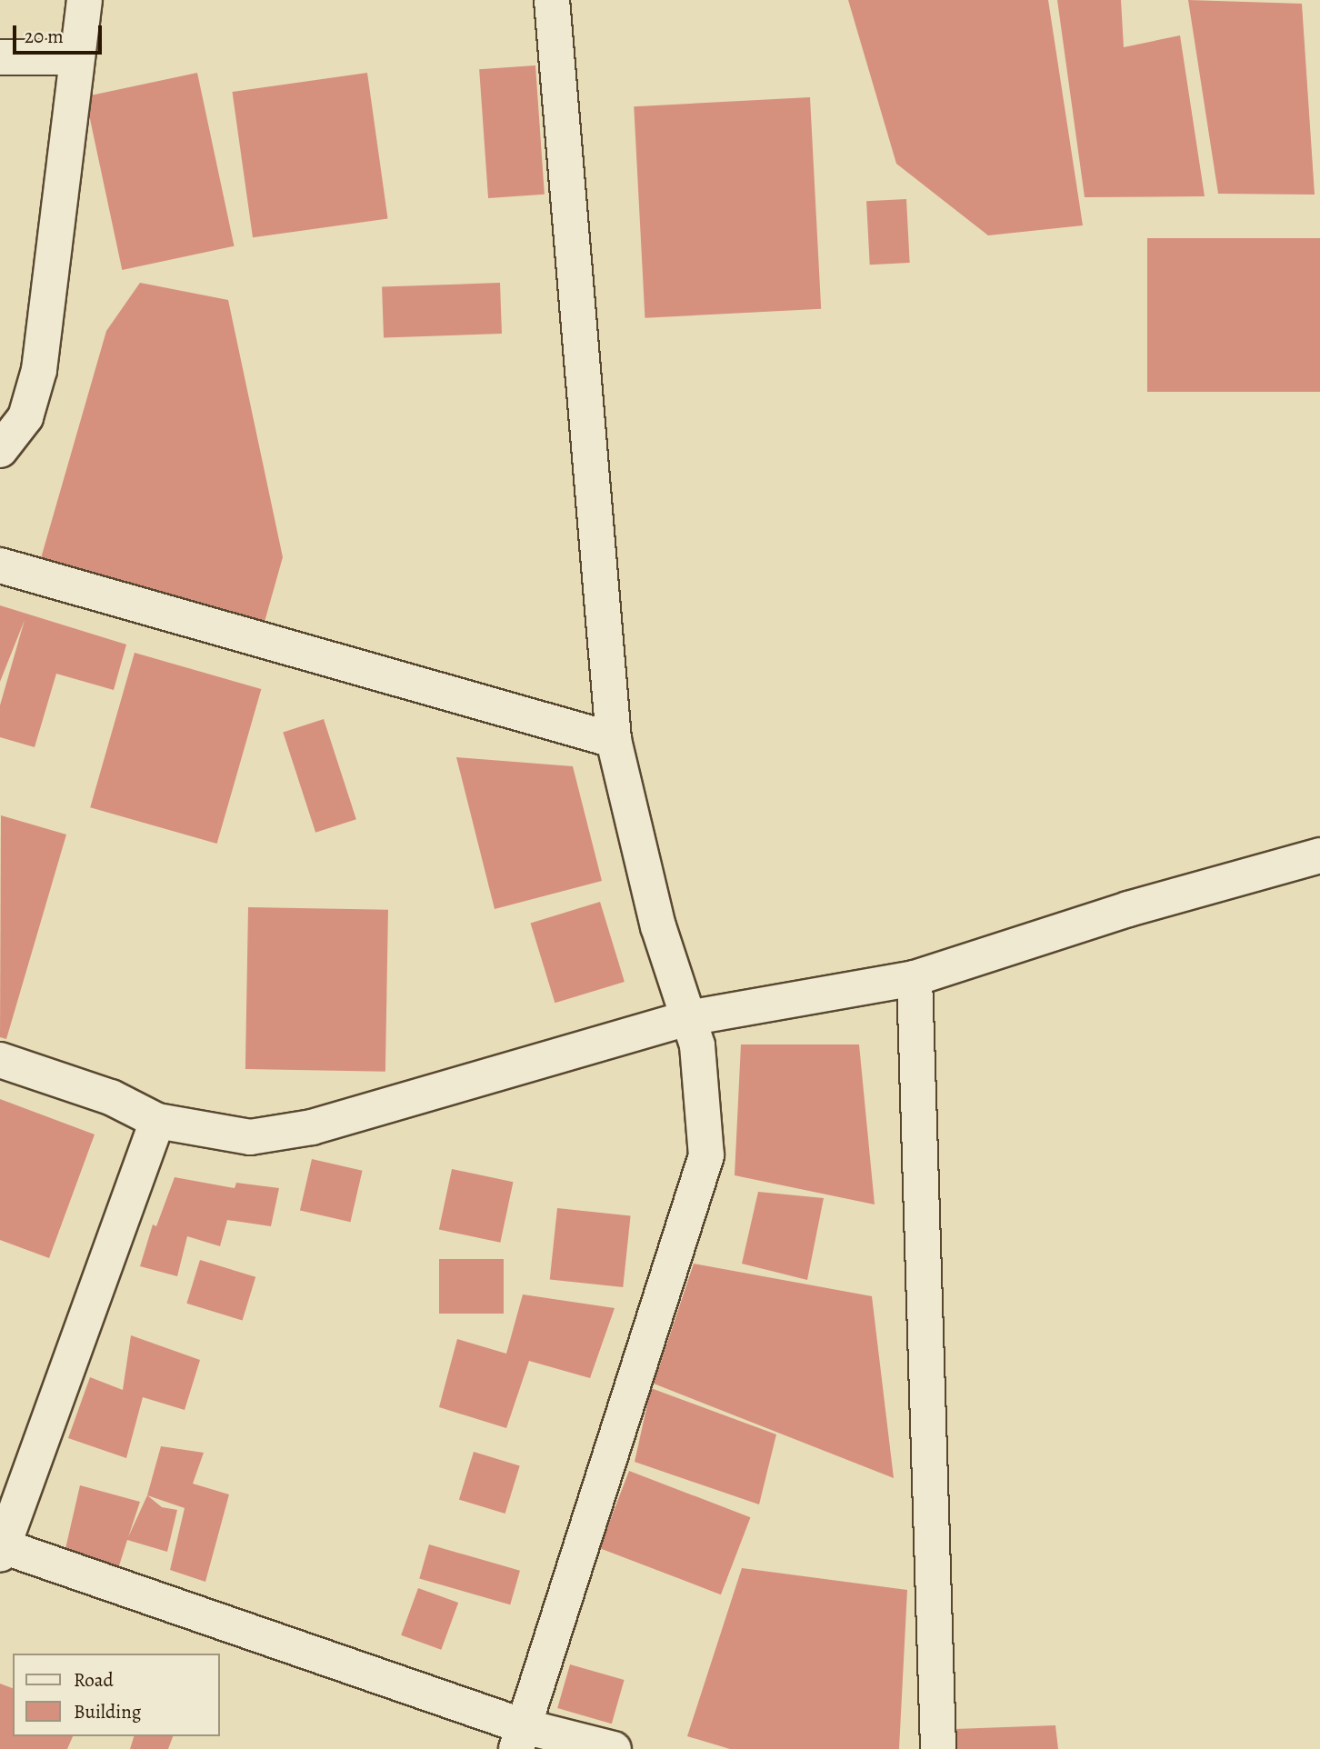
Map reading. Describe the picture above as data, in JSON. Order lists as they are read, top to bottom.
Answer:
{
  "legend": ["Road", "Building"],
  "scale_bar": "20 m"
}
